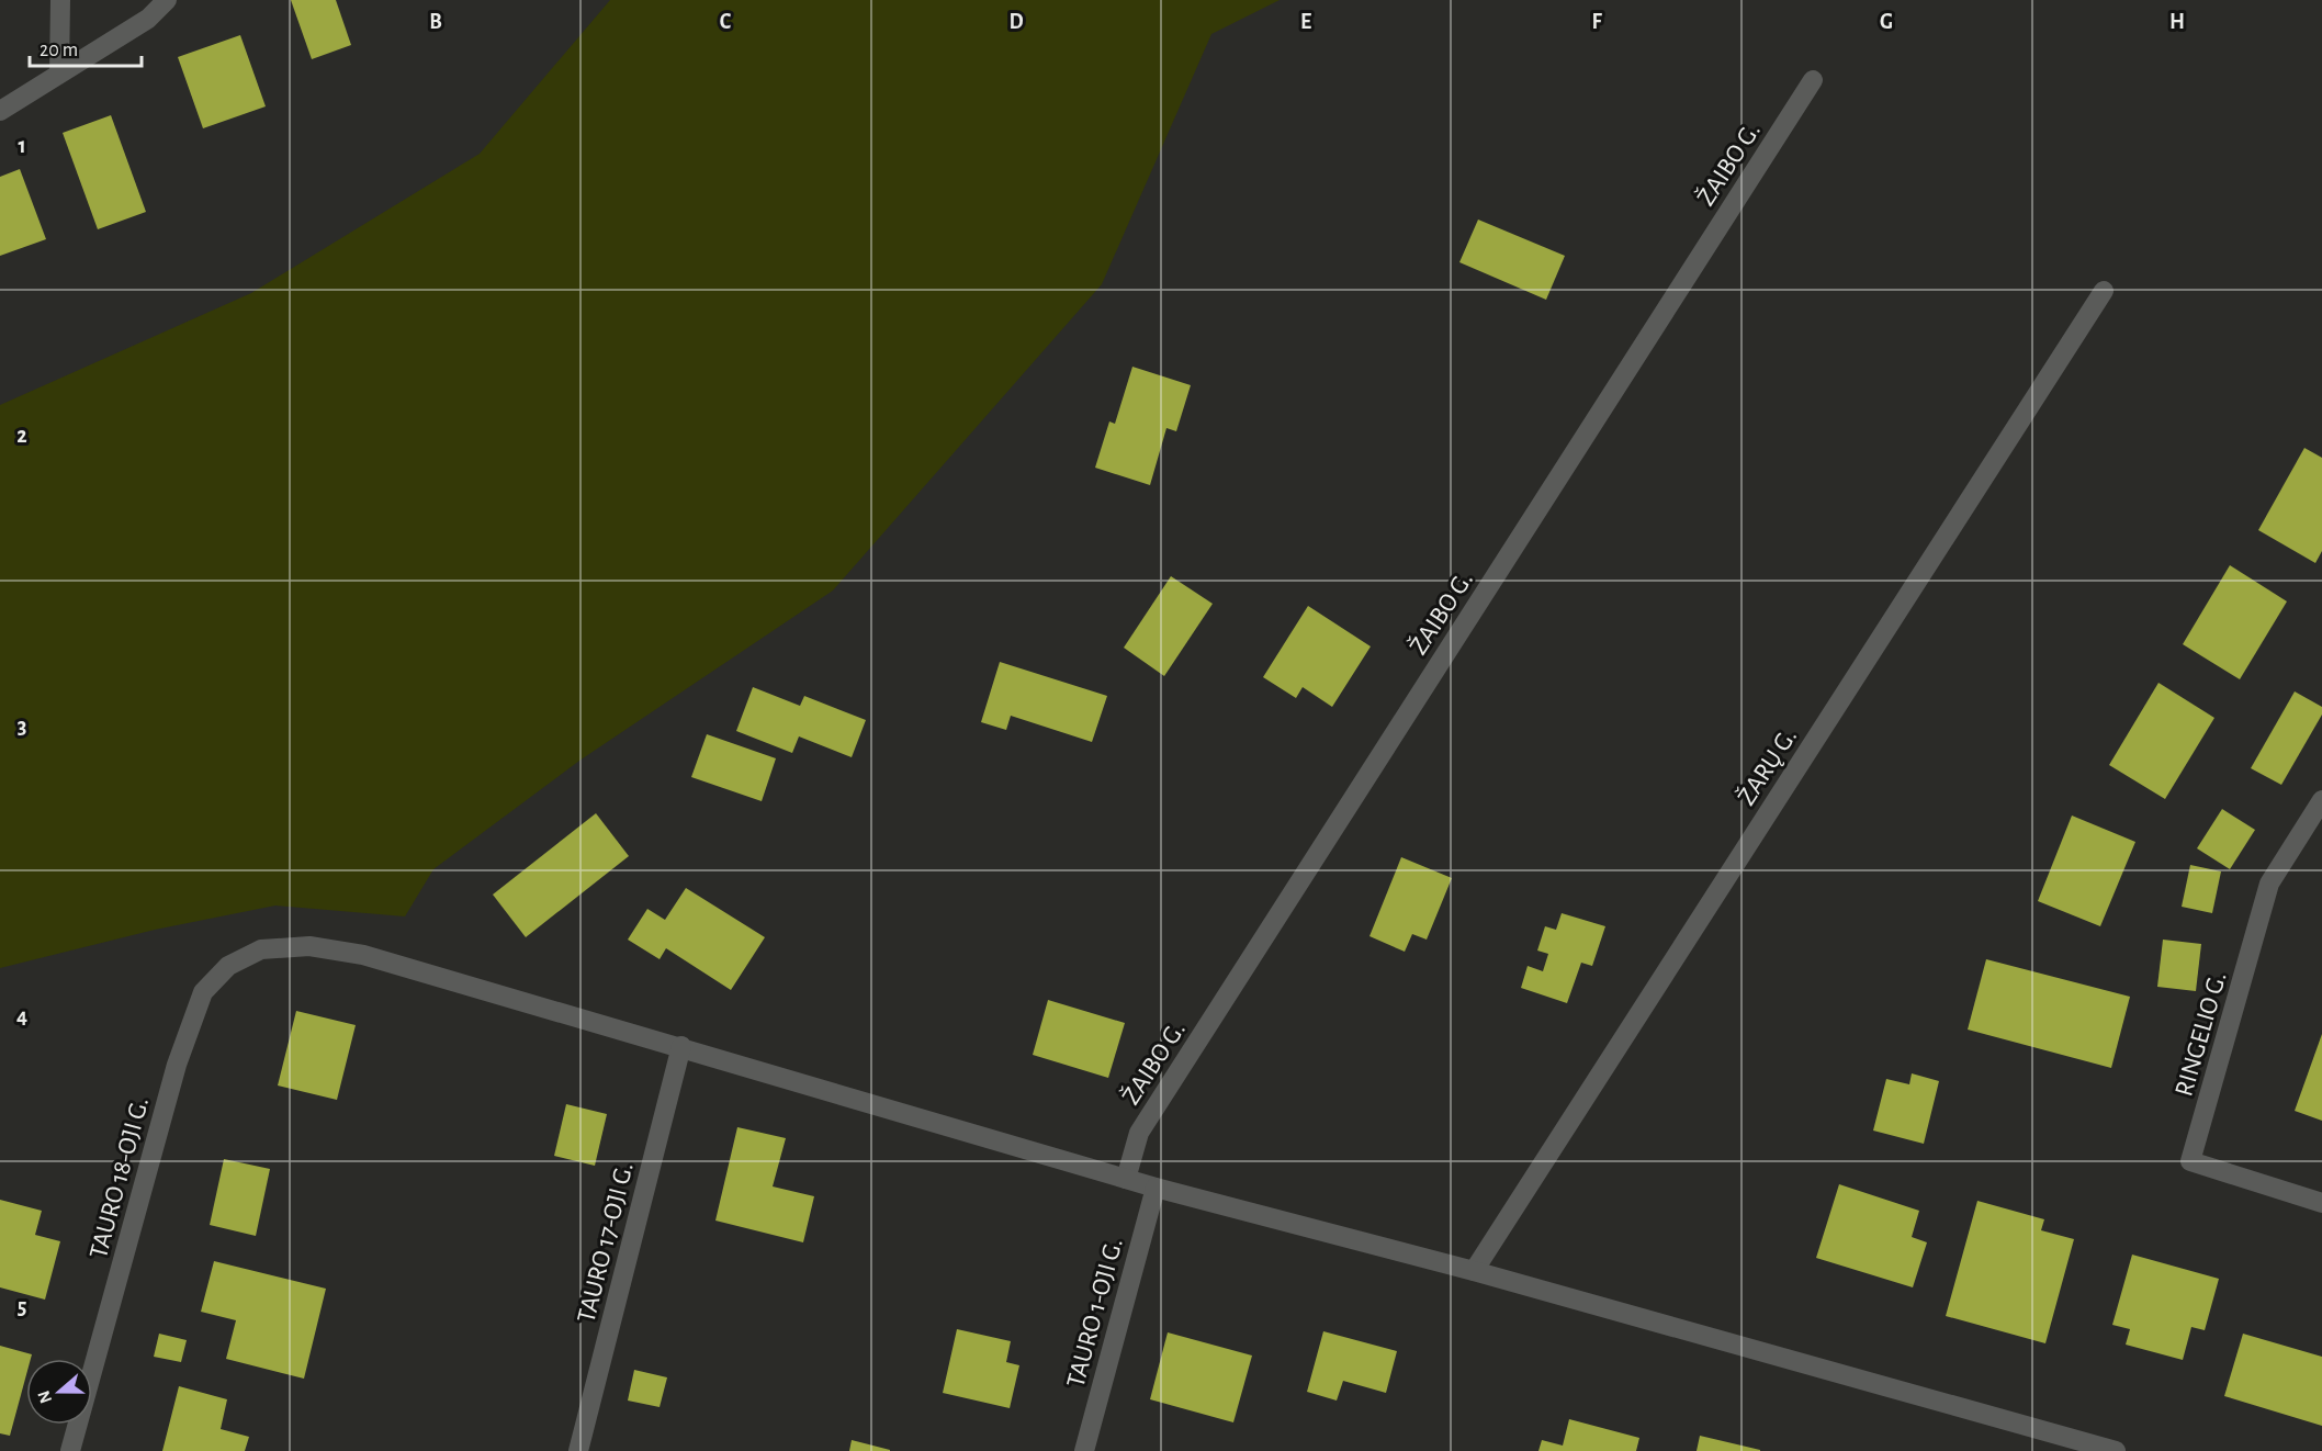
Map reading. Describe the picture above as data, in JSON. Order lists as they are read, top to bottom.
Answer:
{
  "streets": {
    "street": [
      "ŽAIBO G.",
      "ŽARŲ G.",
      "RINGELIO G.",
      "TAURO 18-OJI G.",
      "TAURO 17-OJI G.",
      "TAURO 1-OJI G."
    ]
  },
  "crossings": [
    ["TAURO 18-OJI G.", "TAURO 17-OJI G."]
  ],
  "scale_bar": "20 m",
  "north": "left",
  "grid": {
    "columns": [
      "B",
      "C",
      "D",
      "E",
      "F",
      "G",
      "H"
    ],
    "rows": [
      "1",
      "2",
      "3",
      "4",
      "5"
    ]
  }
}
